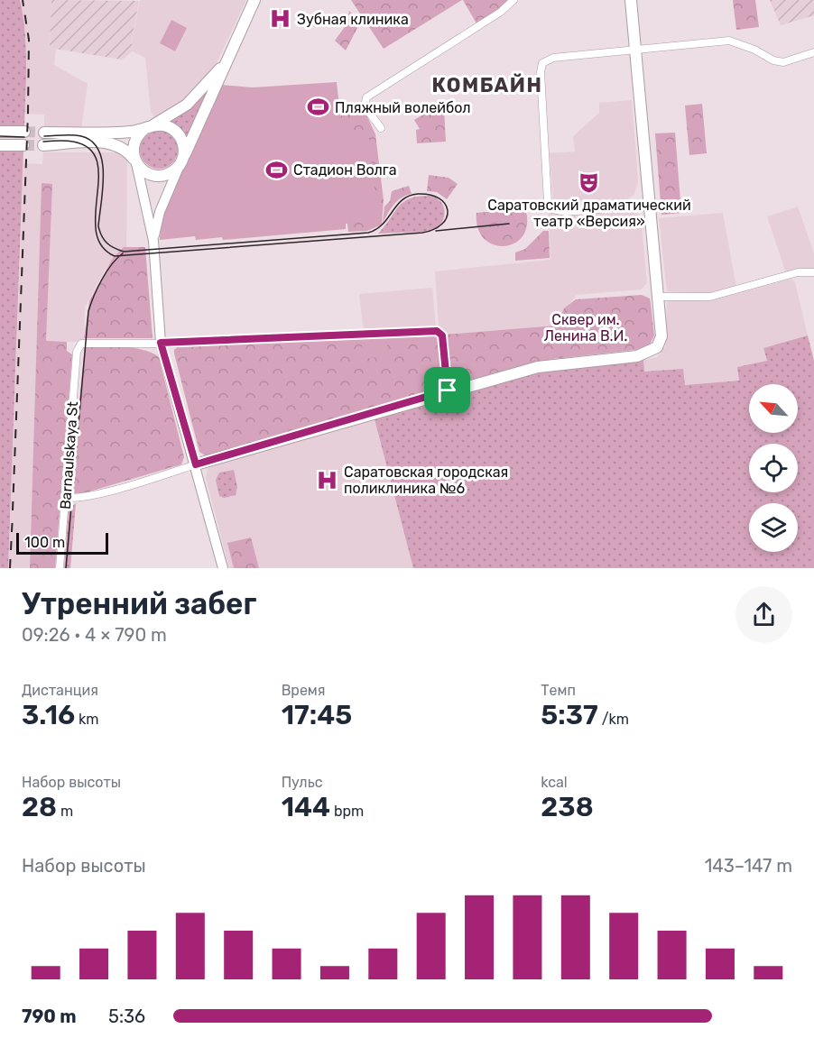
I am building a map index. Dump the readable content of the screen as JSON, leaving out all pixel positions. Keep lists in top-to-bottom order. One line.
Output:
{"streets":{"street":["Barnaulskaya St"]},"districts":["КОМБАЙН"],"parks":["Сквер им. Ленина В.И."],"places":{"hospital":["Зубная клиника","Саратовская городская поликлиника №6"],"sports":["Пляжный волейбол","Стадион Волга"],"theatre":["Саратовский драматический театр «Версия»"]},"scale_bar":"100 m","north":"top left","page":{"scale":"100 m","heading":["Утренний забег","09:26 · 4 × 790 m"],"stats":[["Дистанция","3.16 km"],["Время","17:45"],["Темп","5:37 /km"],["Набор высоты","28 m"],["Пульс","144 bpm"],["kcal","238"]],"chart":["Набор высоты","143–147 m"],"list":[{"name":"790 m","note":"5:36"}]}}
